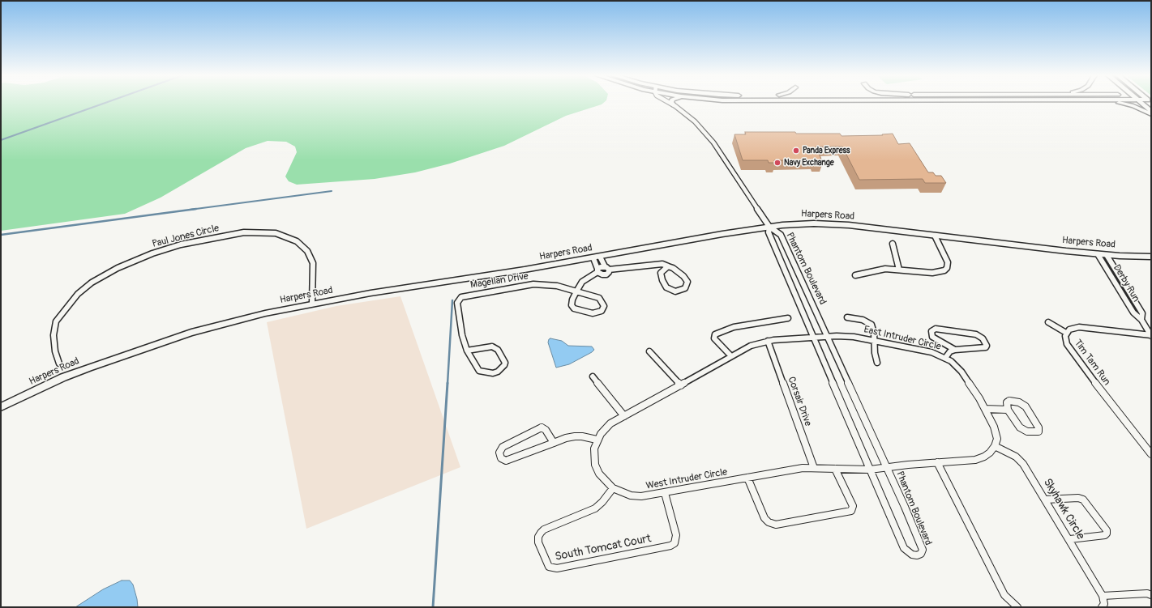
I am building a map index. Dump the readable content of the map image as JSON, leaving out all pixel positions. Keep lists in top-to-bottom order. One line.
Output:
{"streets":{"main road":["Harpers Road"],"street":["Paul Jones Circle","Phantom Boulevard","Magellan Drive","Derby Run","East Intruder Circle","Tim Tam Run","Corsair Drive","West Intruder Circle","Skyhawk Circle","South Tomcat Court"]},"crossings":[["Harpers Road","Paul Jones Circle"],["Harpers Road","Phantom Boulevard"],["Harpers Road","Derby Run"],["Phantom Boulevard","East Intruder Circle"],["Phantom Boulevard","West Intruder Circle"],["Derby Run","Tim Tam Run"],["East Intruder Circle","Skyhawk Circle"],["Corsair Drive","West Intruder Circle"],["West Intruder Circle","South Tomcat Court"]],"places":["Panda Express","Navy Exchange"]}
